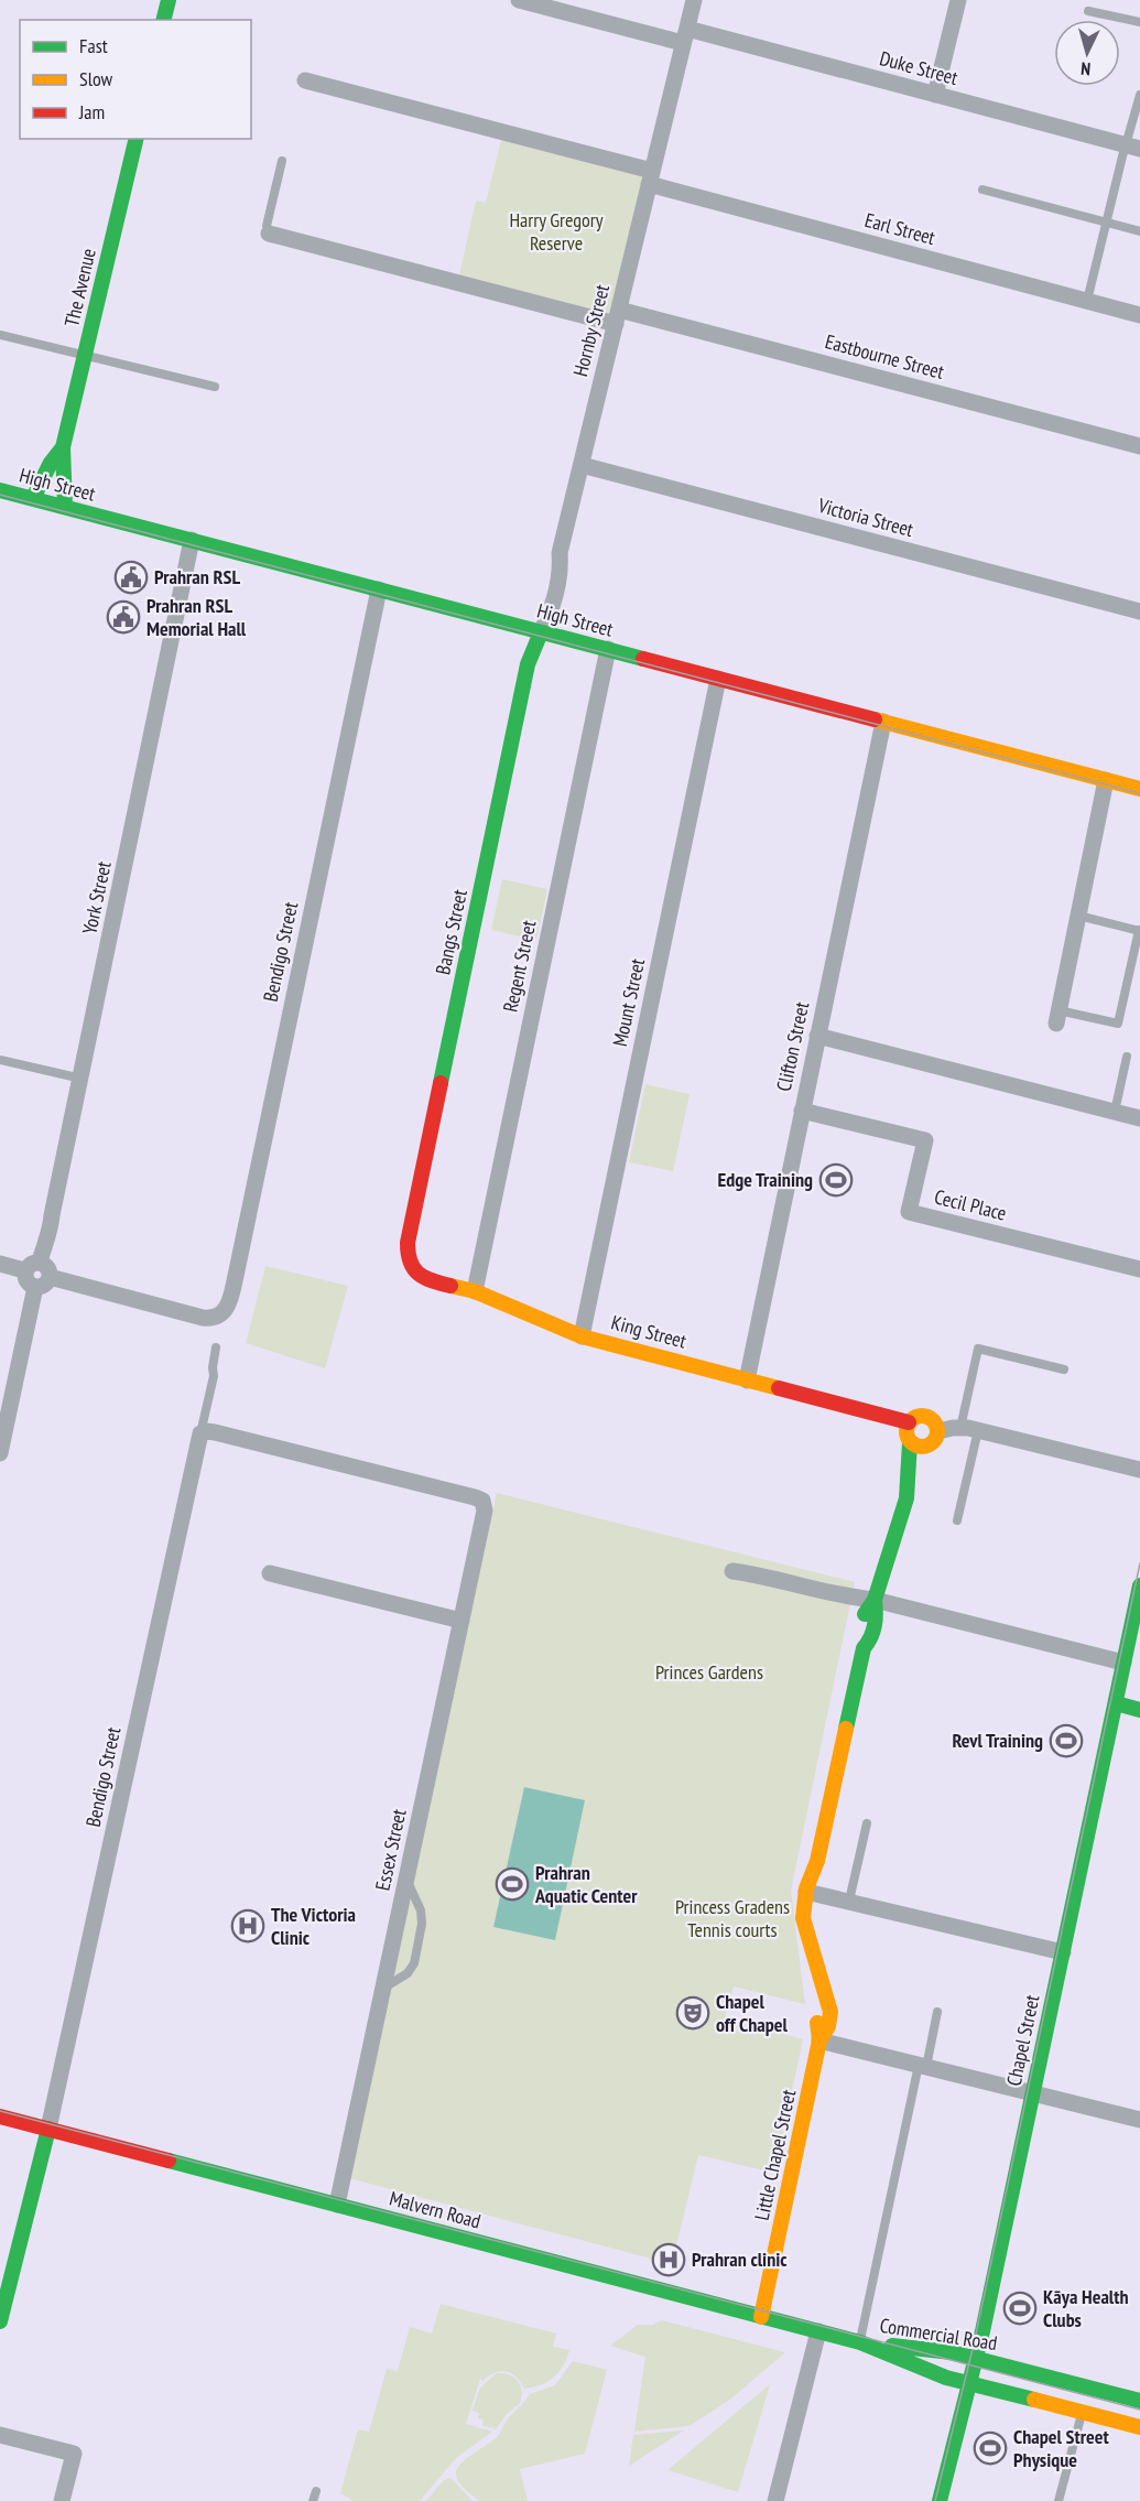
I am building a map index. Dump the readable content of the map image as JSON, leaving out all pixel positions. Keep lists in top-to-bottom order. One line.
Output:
{"streets":{"street":["Duke Street","Earl Street","The Avenue","Hornby Street","Eastbourne Street","High Street","Victoria Street","York Street","Bangs Street","Bendigo Street","Regent Street","Mount Street","Clifton Street","Cecil Place","King Street","Essex Street","Chapel Street","Little Chapel Street","Malvern Road","Commercial Road"]},"crossings":[["Duke Street","Hornby Street"],["Earl Street","Hornby Street"],["The Avenue","High Street"],["Hornby Street","Eastbourne Street"],["Hornby Street","High Street"],["Hornby Street","Victoria Street"],["Hornby Street","Bangs Street"],["High Street","York Street"],["High Street","Bangs Street"],["High Street","Bendigo Street"],["High Street","Regent Street"],["High Street","Mount Street"],["High Street","Clifton Street"],["York Street","Bendigo Street"],["Bangs Street","King Street"],["Bendigo Street","Essex Street"],["Bendigo Street","Malvern Road"],["Regent Street","King Street"],["Mount Street","King Street"],["Clifton Street","Cecil Place"],["Clifton Street","King Street"],["King Street","Little Chapel Street"],["Essex Street","Malvern Road"],["Chapel Street","Commercial Road"],["Little Chapel Street","Malvern Road"],["Malvern Road","Commercial Road"]],"parks":["Harry Gregory Reserve","Princes Gardens","Princess Gradens Tennis courts"],"places":{"public building":["Prahran RSL","Prahran RSL Memorial Hall"],"sports":["Edge Training","Revl Training","Prahran Aquatic Center","Kāya Health Clubs","Chapel Street Physique"],"hospital":["The Victoria Clinic","Prahran clinic"],"theatre":["Chapel off Chapel"]},"legend":["Fast","Slow","Jam"],"north":"bottom"}
